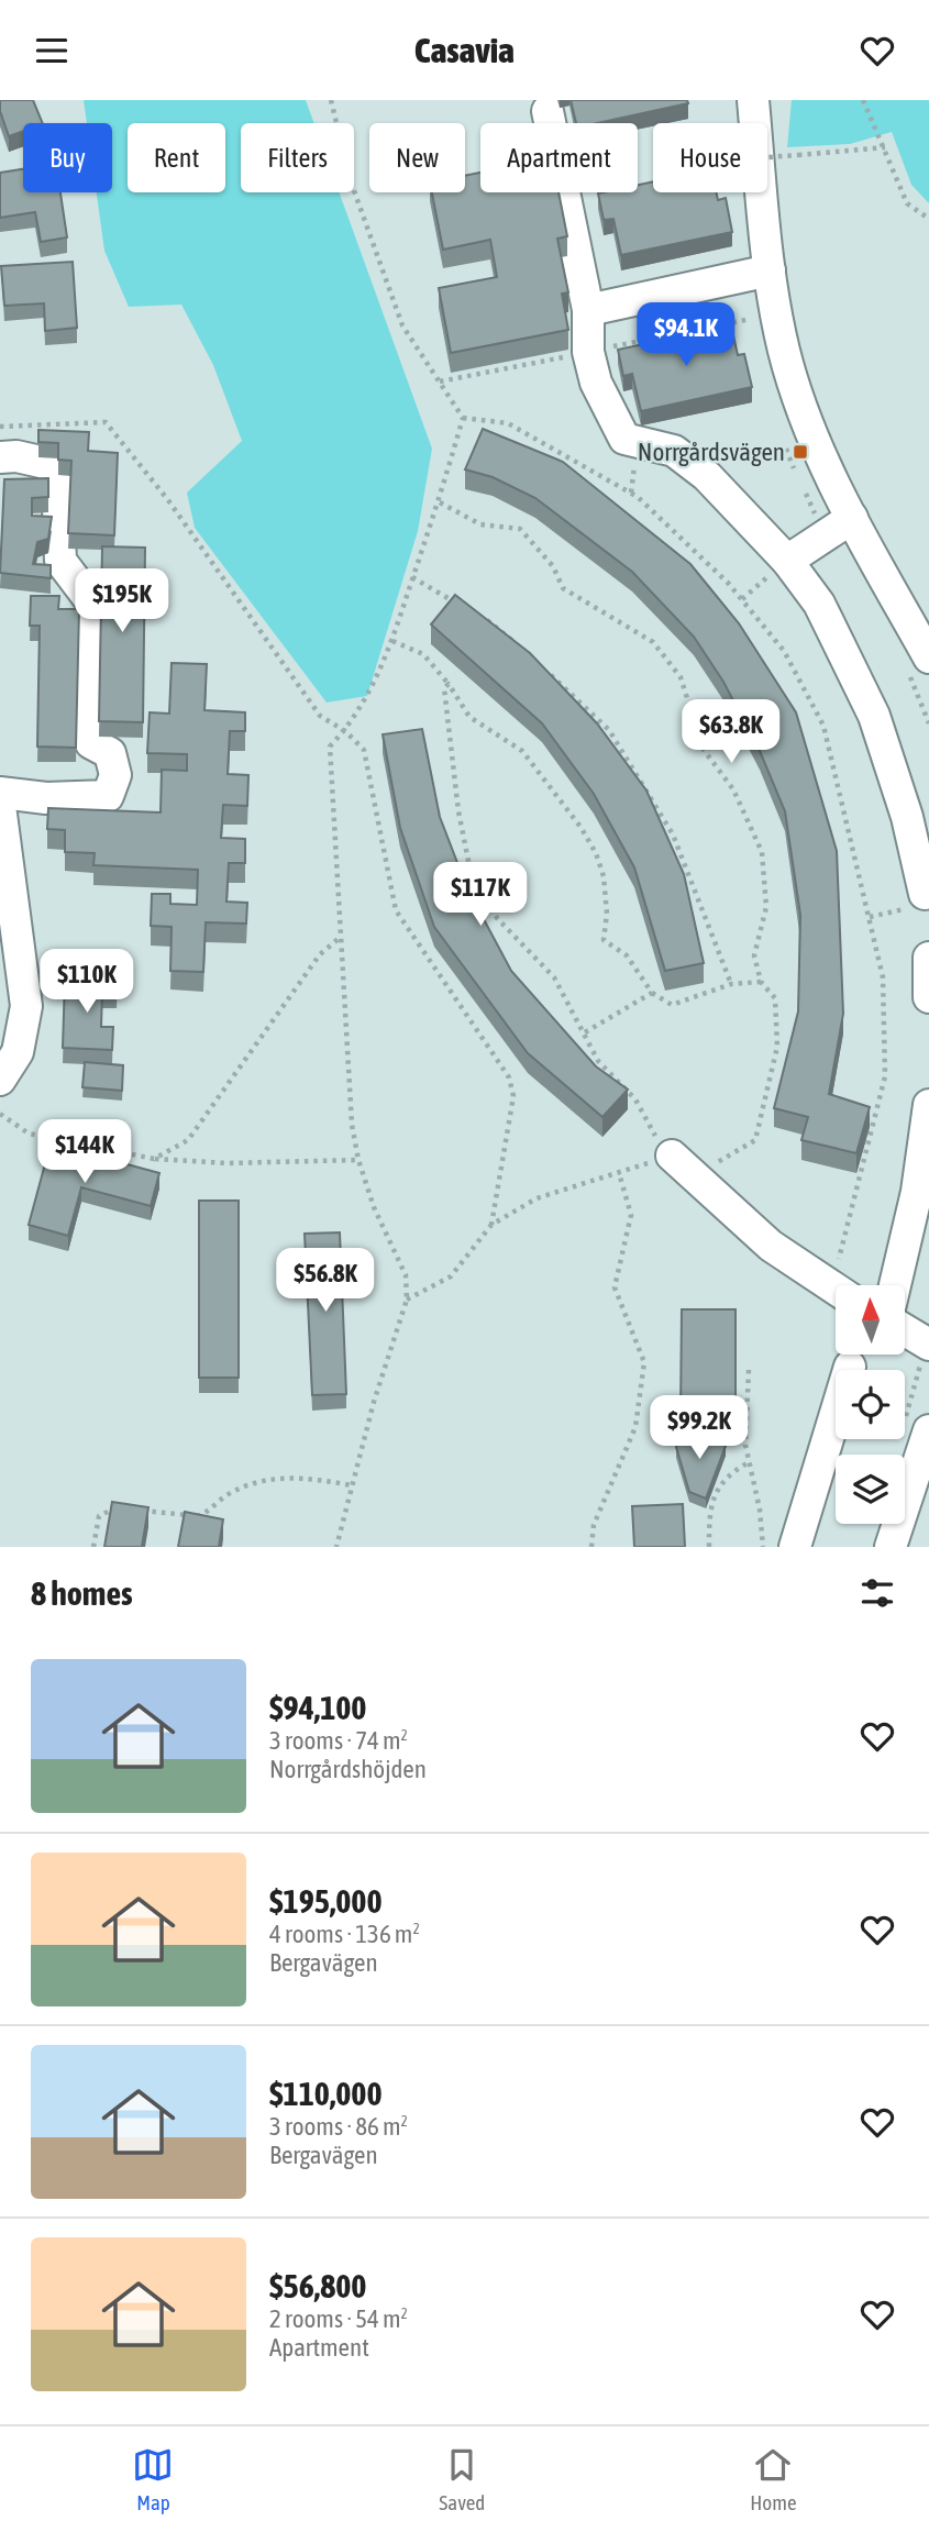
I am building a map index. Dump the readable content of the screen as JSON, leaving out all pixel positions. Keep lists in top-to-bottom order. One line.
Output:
{"places":{"transit":["Norrgårdsvägen"]},"north":"top","page":{"header":"Casavia","chip":["Buy","Rent","Filters","New","Apartment","House"],"price":["$94.1K","$195K","$63.8K","$117K","$110K","$144K","$56.8K","$99.2K"],"heading":"8 homes","list":[{"name":"$94,100","note":"3 rooms · 74 m² · Norrgårdshöjden"},{"name":"$195,000","note":"4 rooms · 136 m² · Bergavägen"},{"name":"$110,000","note":"3 rooms · 86 m² · Bergavägen"},{"name":"$56,800","note":"2 rooms · 54 m² · Apartment"}],"tabs":["Map","Saved","Home"]}}
